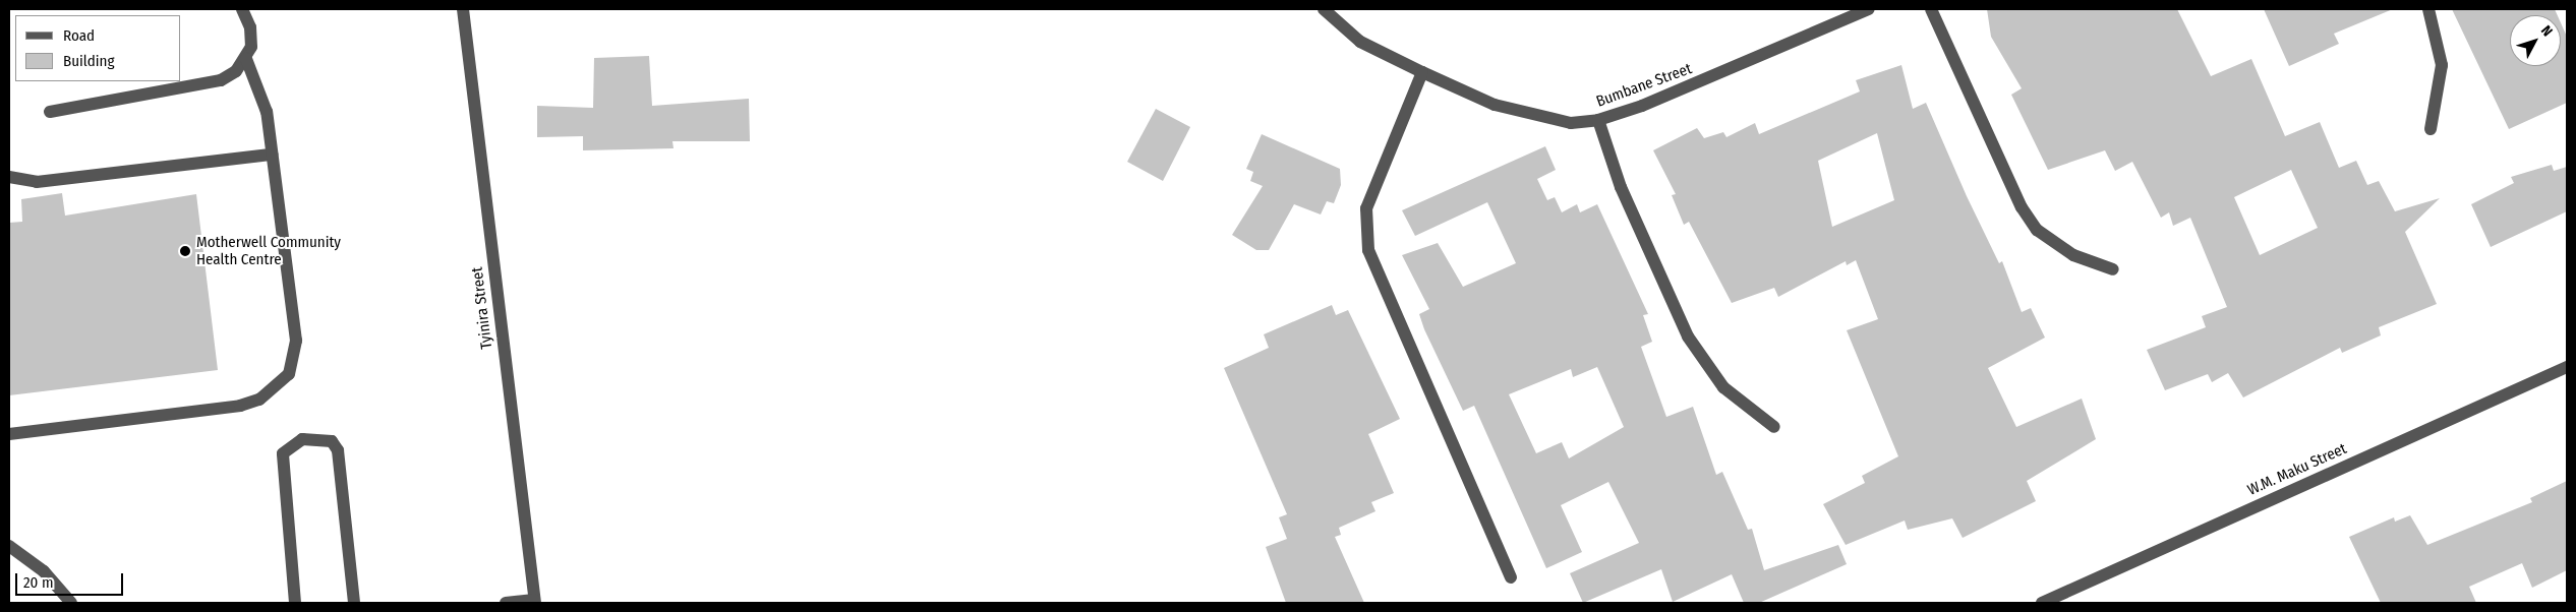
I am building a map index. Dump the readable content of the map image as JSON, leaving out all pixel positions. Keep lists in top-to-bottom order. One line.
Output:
{"streets":{"street":["Bumbane Street","Tyinira Street","W.M. Maku Street"]},"places":["Motherwell Community Health Centre"],"legend":["Road","Building"],"scale_bar":"20 m","north":"top right"}
